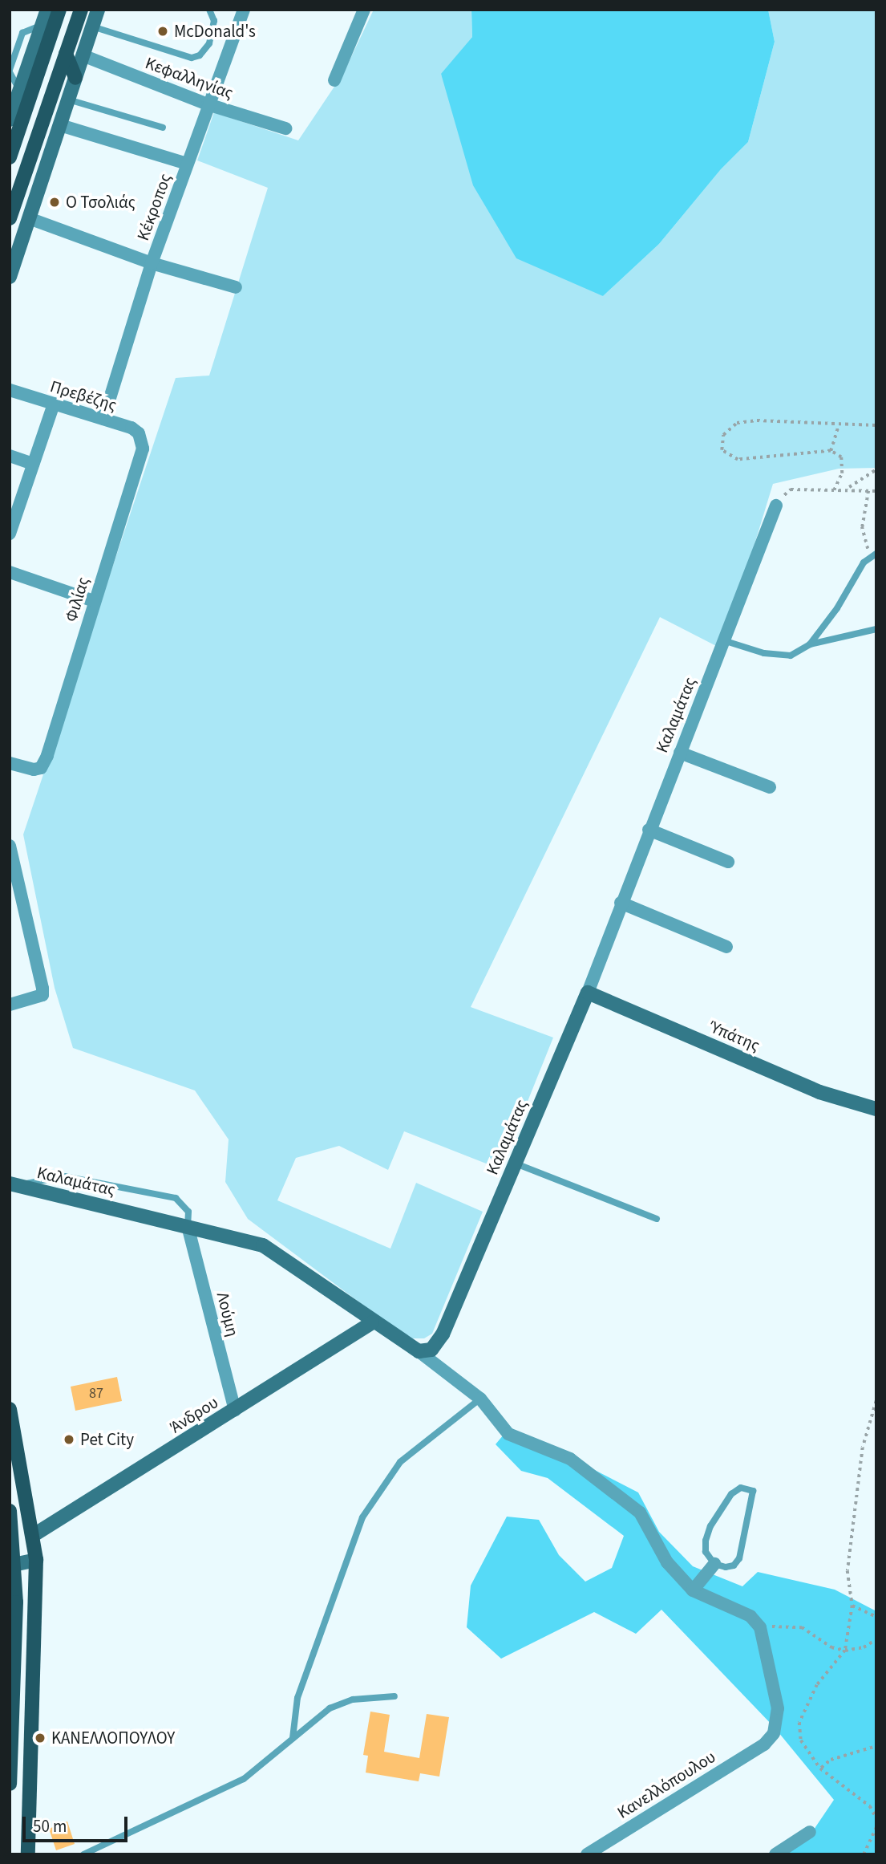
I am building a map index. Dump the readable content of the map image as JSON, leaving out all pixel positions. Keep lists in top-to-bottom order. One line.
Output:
{"streets":{"street":["Κεφαλληνίας","Κέκροπος","Πρεβέζης","Φιλίας","Καλαμάτας","Ύπάτης","Λούμη","Άνδρου","Κανελλόπουλου"]},"crossings":[["Κεφαλληνίας","Κέκροπος"],["Κέκροπος","Πρεβέζης"],["Πρεβέζης","Φιλίας"],["Καλαμάτας","Ύπάτης"],["Καλαμάτας","Λούμη"],["Καλαμάτας","Άνδρου"],["Λούμη","Άνδρου"]],"places":["McDonald's","Ο Τσολιάς","Pet City","ΚΑΝΕΛΛΟΠΟΥΛΟΥ"],"house_numbers":["87"],"scale_bar":"50 m"}
